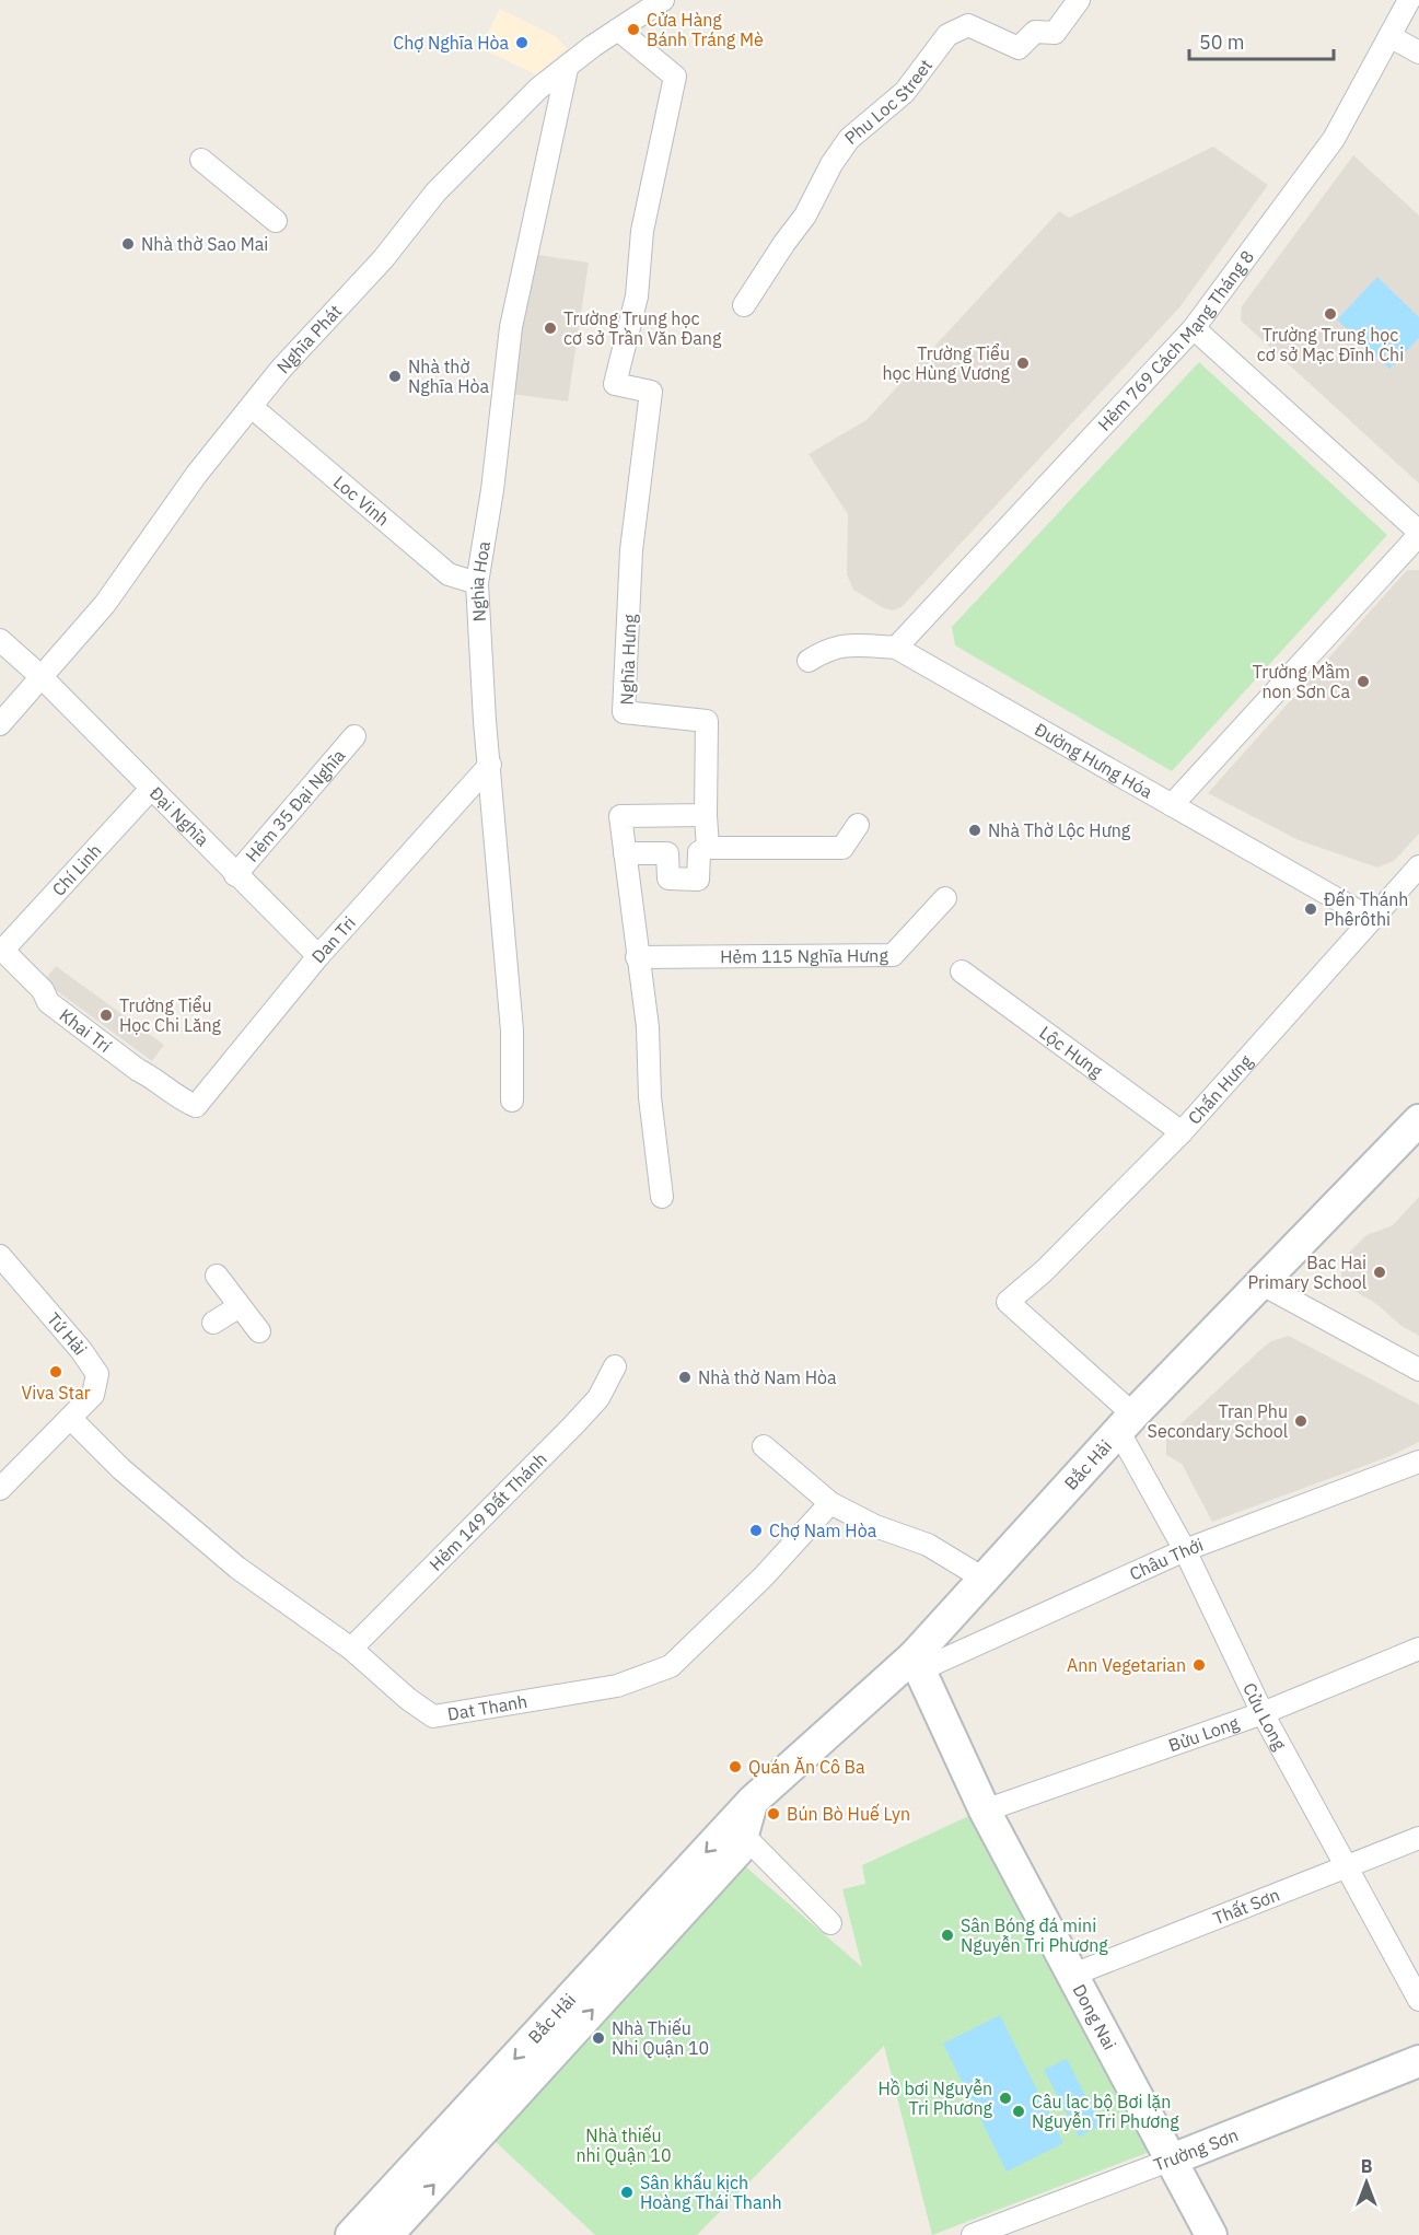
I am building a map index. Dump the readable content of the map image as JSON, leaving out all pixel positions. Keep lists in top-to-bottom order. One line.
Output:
{"streets":{"street":["Phu Loc Street","Nghĩa Phát","Hẻm 769 Cách Mạng Tháng 8","Loc Vinh","Nghia Hoa","Nghĩa Hưng","Đường Hưng Hóa","Hẻm 35 Đại Nghĩa","Đại Nghĩa","Chí Linh","Dan Tri","Hẻm 115 Nghĩa Hưng","Khai Trí","Lộc Hưng","Chấn Hưng","Tứ Hải","Bắc Hải","Hẻm 149 Đất Thánh","Châu Thới","Dat Thanh","Cửu Long","Bửu Long","Thất Sơn","Dong Nai","Trường Sơn"]},"crossings":[["Nghĩa Phát","Loc Vinh"],["Nghĩa Phát","Nghia Hoa"],["Nghĩa Phát","Nghĩa Hưng"],["Nghĩa Phát","Đại Nghĩa"],["Hẻm 769 Cách Mạng Tháng 8","Đường Hưng Hóa"],["Loc Vinh","Nghia Hoa"],["Nghia Hoa","Dan Tri"],["Đường Hưng Hóa","Chấn Hưng"],["Hẻm 35 Đại Nghĩa","Đại Nghĩa"],["Đại Nghĩa","Chí Linh"],["Đại Nghĩa","Dan Tri"],["Chí Linh","Khai Trí"],["Dan Tri","Khai Trí"],["Lộc Hưng","Chấn Hưng"],["Chấn Hưng","Cửu Long"],["Tứ Hải","Dat Thanh"],["Bắc Hải","Châu Thới"],["Bắc Hải","Cửu Long"],["Bắc Hải","Dong Nai"],["Hẻm 149 Đất Thánh","Dat Thanh"],["Châu Thới","Cửu Long"],["Châu Thới","Dong Nai"],["Cửu Long","Bửu Long"],["Cửu Long","Thất Sơn"],["Bửu Long","Dong Nai"],["Thất Sơn","Dong Nai"],["Dong Nai","Trường Sơn"]],"parks":["Nhà thiếu nhi Quận 10"],"places":["Cửa Hàng Bánh Tráng Mè","Chợ Nghĩa Hòa","Nhà thờ Sao Mai","Trường Trung học cơ sở Mạc Đĩnh Chi","Trường Trung học cơ sở Trần Văn Đang","Trường Tiểu học Hùng Vương","Nhà thờ Nghĩa Hòa","Trường Mầm non Sơn Ca","Nhà Thờ Lộc Hưng","Đến Thánh Phêrôthi","Trường Tiểu Học Chi Lăng","Bac Hai Primary School","Viva Star","Nhà thờ Nam Hòa","Tran Phu Secondary School","Chợ Nam Hòa","Ann Vegetarian","Quán Ăn Cô Ba","Bún Bò Huế Lyn","Sân Bóng đá mini Nguyễn Tri Phương","Nhà Thiếu Nhi Quận 10","Hồ bơi Nguyễn Tri Phương","Câu lạc bộ Bơi lặn Nguyễn Tri Phương","Sân khấu kịch Hoàng Thái Thanh"],"scale_bar":"50 m","north":"top"}
